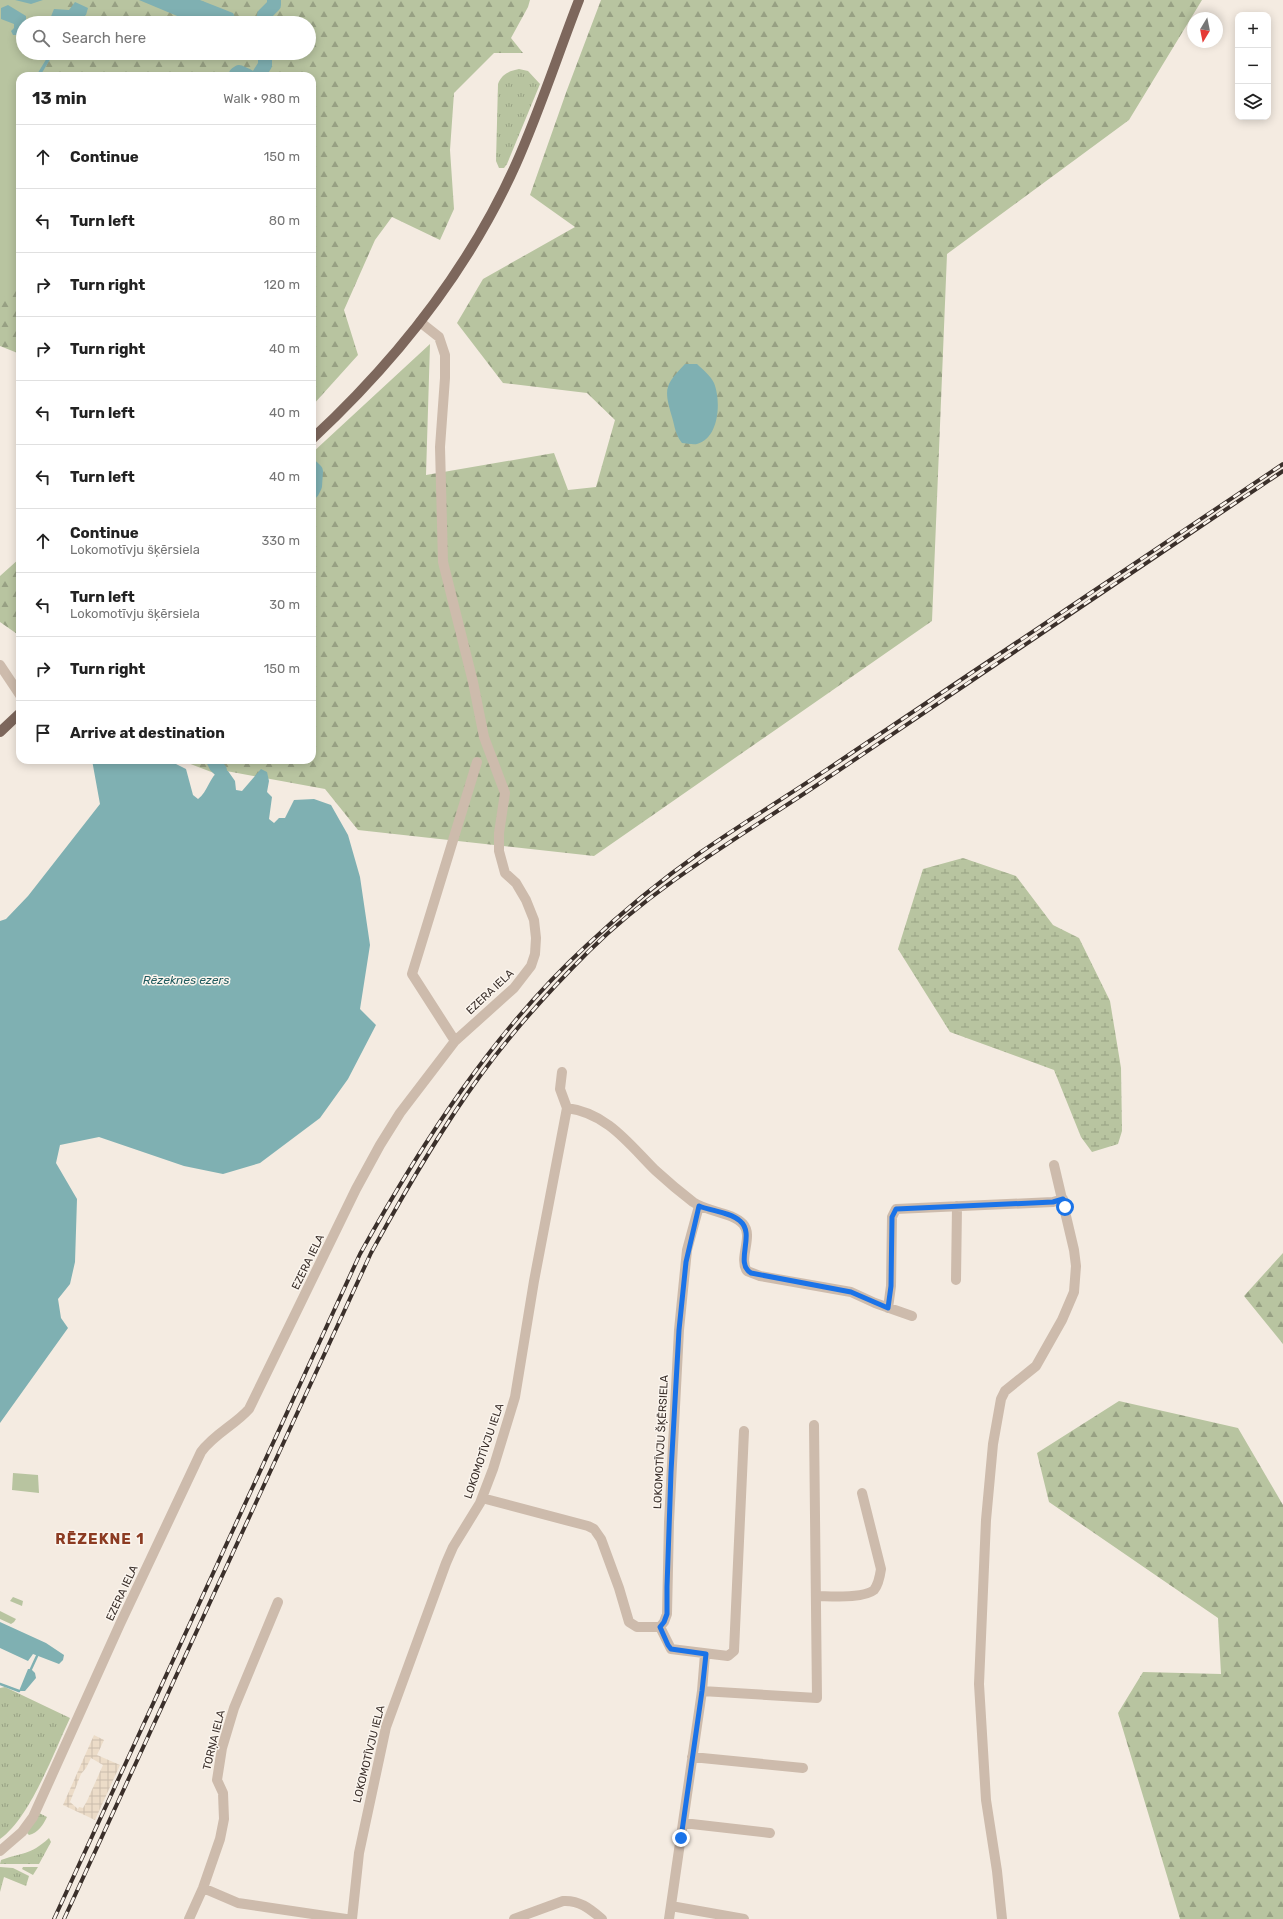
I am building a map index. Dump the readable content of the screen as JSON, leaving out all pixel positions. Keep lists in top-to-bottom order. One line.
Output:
{"streets":{"street":["EZERA IELA","LOKOMOTĪVJU ŠĶĒRSIELA","LOKOMOTĪVJU IELA","TORŅA IELA"]},"districts":["RĒZEKNE 1"],"water":["Rēzeknes ezers"],"north":"bottom","page":{"map_buttons":["+","−"],"search":"Search here","heading":["13 min","Walk · 980 m"],"list":[["Continue","150 m"],["Turn left","80 m"],["Turn right","120 m"],["Turn right","40 m"],["Turn left","40 m"],["Turn left","40 m"],["Continue","Lokomotīvju šķērsiela","330 m"],["Turn left","Lokomotīvju šķērsiela","30 m"],["Turn right","150 m"],"Arrive at destination"]}}
